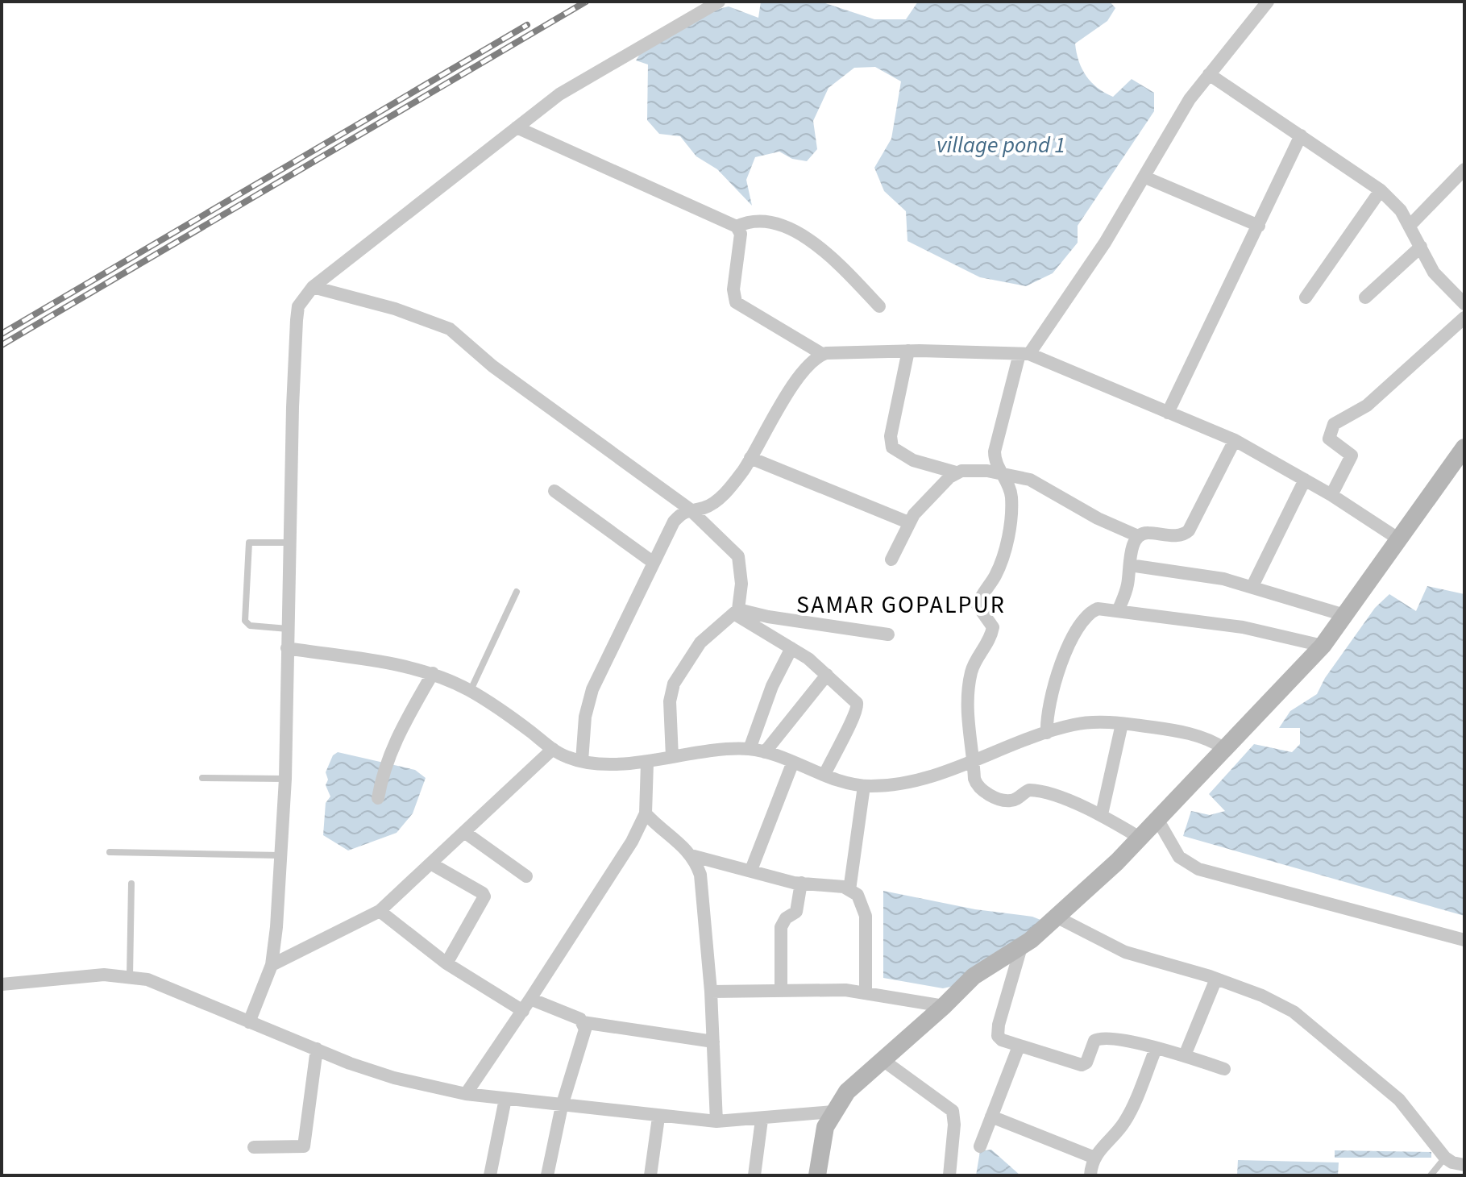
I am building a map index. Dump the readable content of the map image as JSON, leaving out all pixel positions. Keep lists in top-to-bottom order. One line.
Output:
{"districts":["SAMAR GOPALPUR"],"water":["village pond 1"]}
